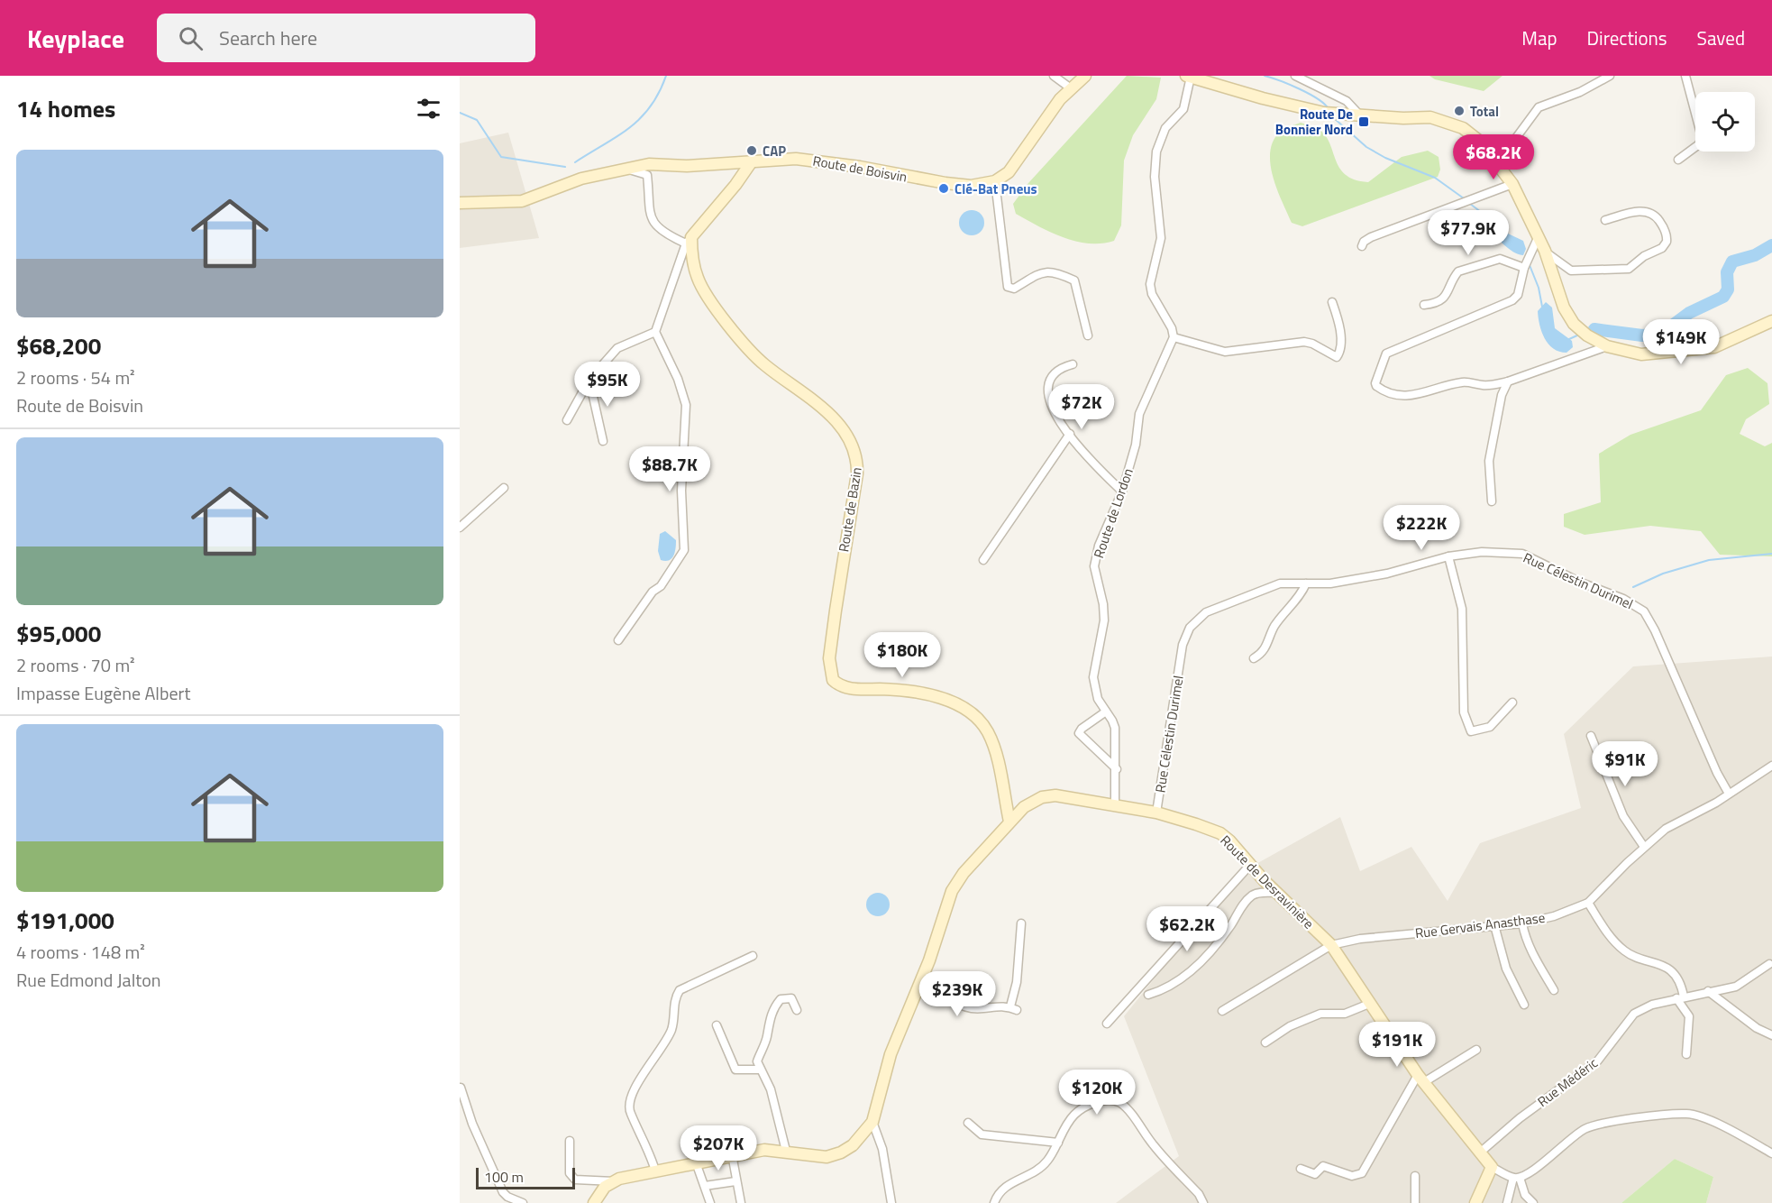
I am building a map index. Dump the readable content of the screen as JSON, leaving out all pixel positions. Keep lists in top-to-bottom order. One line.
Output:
{"streets":{"street":["Route de Boisvin","Route de Bazin","Route de Lordon","Rue Célestin Durimel","Route de Desravinière","Rue Gervais Anasthase","Rue Médéric"]},"crossings":[["Route de Bazin","Route de Desravinière"],["Route de Lordon","Route de Desravinière"],["Rue Célestin Durimel","Route de Desravinière"],["Rue Célestin Durimel","Rue Gervais Anasthase"],["Route de Desravinière","Rue Gervais Anasthase"],["Route de Desravinière","Rue Médéric"]],"places":{"other":["Total","CAP","Clé-Bat Pneus"],"transit":["Route De Bonnier Nord"]},"scale_bar":"100 m","page":{"header":"Keyplace","search":"Search here","nav":["Map","Directions","Saved"],"heading":"14 homes","price":["$68.2K","$77.9K","$149K","$95K","$72K","$88.7K","$222K","$180K","$91K","$62.2K","$239K","$191K","$120K","$207K"],"list":[{"name":"$68,200","note":"2 rooms · 54 m² · Route de Boisvin"},{"name":"$95,000","note":"2 rooms · 70 m² · Impasse Eugène Albert"},{"name":"$191,000","note":"4 rooms · 148 m² · Rue Edmond Jalton"}],"scale":"100 m"}}
